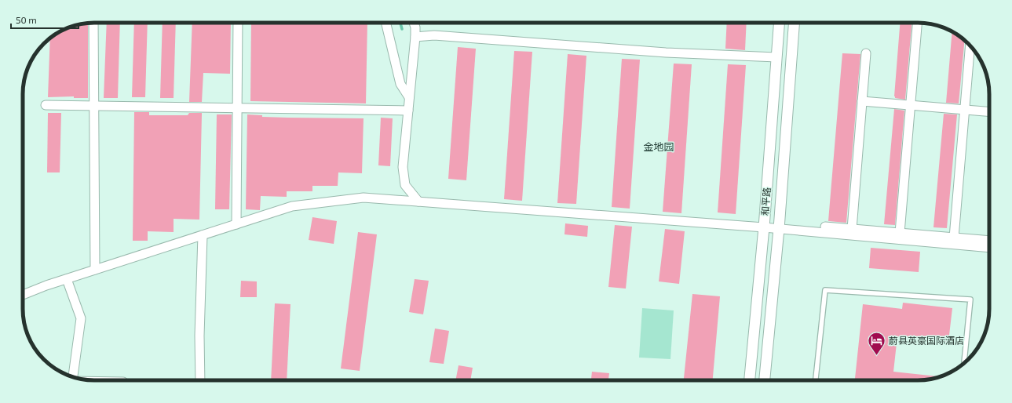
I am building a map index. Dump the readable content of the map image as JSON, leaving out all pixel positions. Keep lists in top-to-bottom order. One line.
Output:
{"streets":{"street":["和平路"]},"districts":["金地园"],"places":{"hotel":["蔚县英豪国际酒店"]},"scale_bar":"50 m"}
